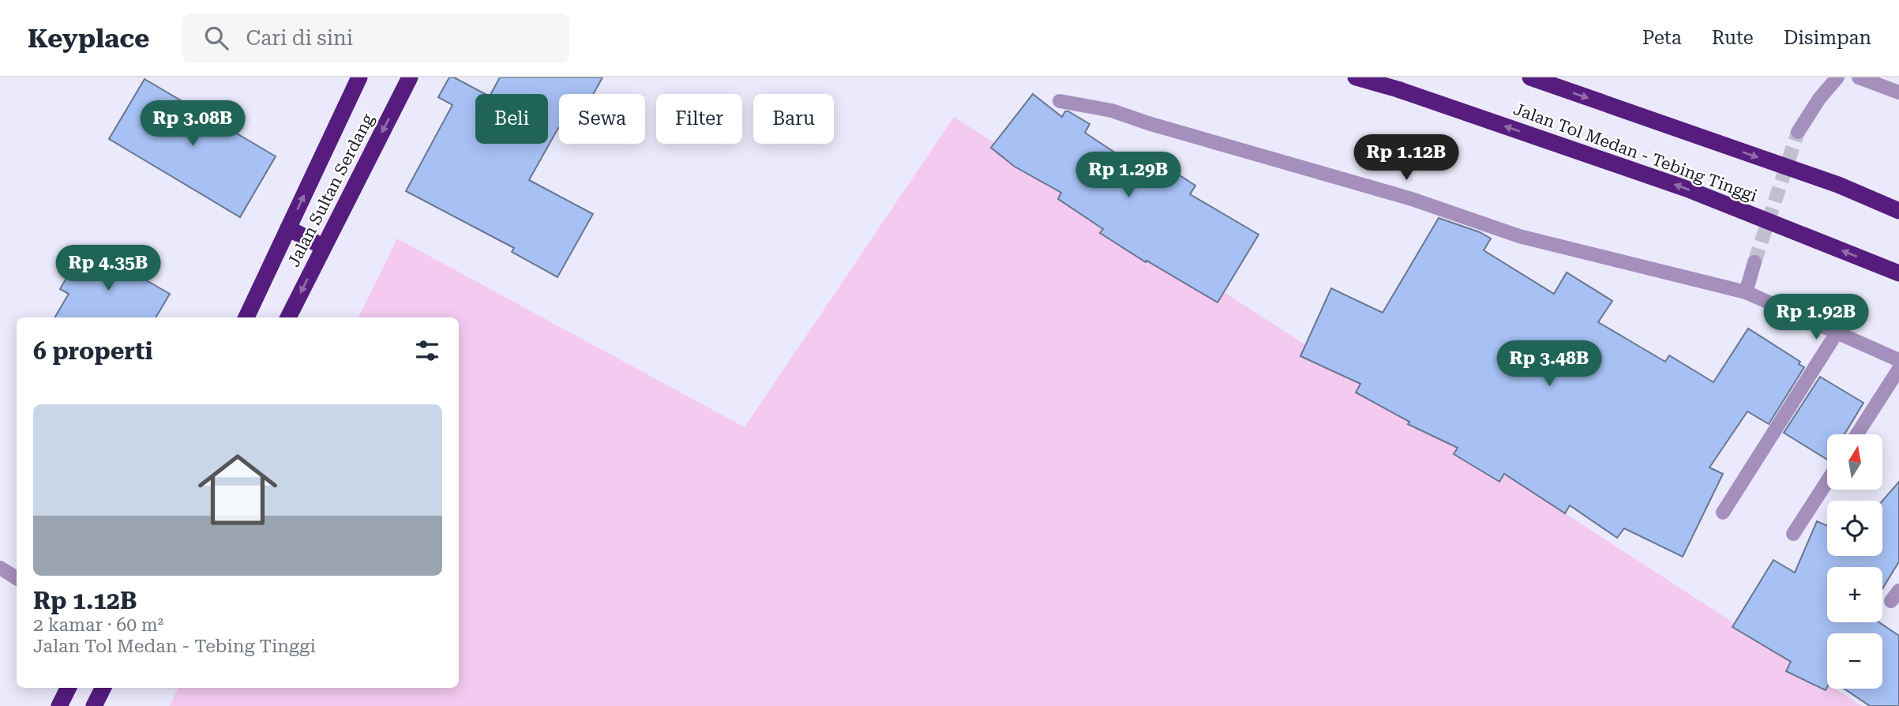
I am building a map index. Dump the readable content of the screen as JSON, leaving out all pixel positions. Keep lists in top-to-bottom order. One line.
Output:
{"streets":{"highway":["Jalan Tol Medan - Tebing Tinggi","Jalan Sultan Serdang"]},"north":"top","page":{"header":"Keyplace","search":"Cari di sini","nav":["Peta","Rute","Disimpan"],"chip":["Beli","Sewa","Filter","Baru"],"price":["Rp 3.08B","Rp 1.12B","Rp 1.29B","Rp 4.35B","Rp 1.92B","Rp 3.48B"],"heading":"6 properti","list":[{"name":"Rp 1.12B","note":"2 kamar · 60 m² · Jalan Tol Medan - Tebing Tinggi"}],"map_buttons":["+","−"]}}
